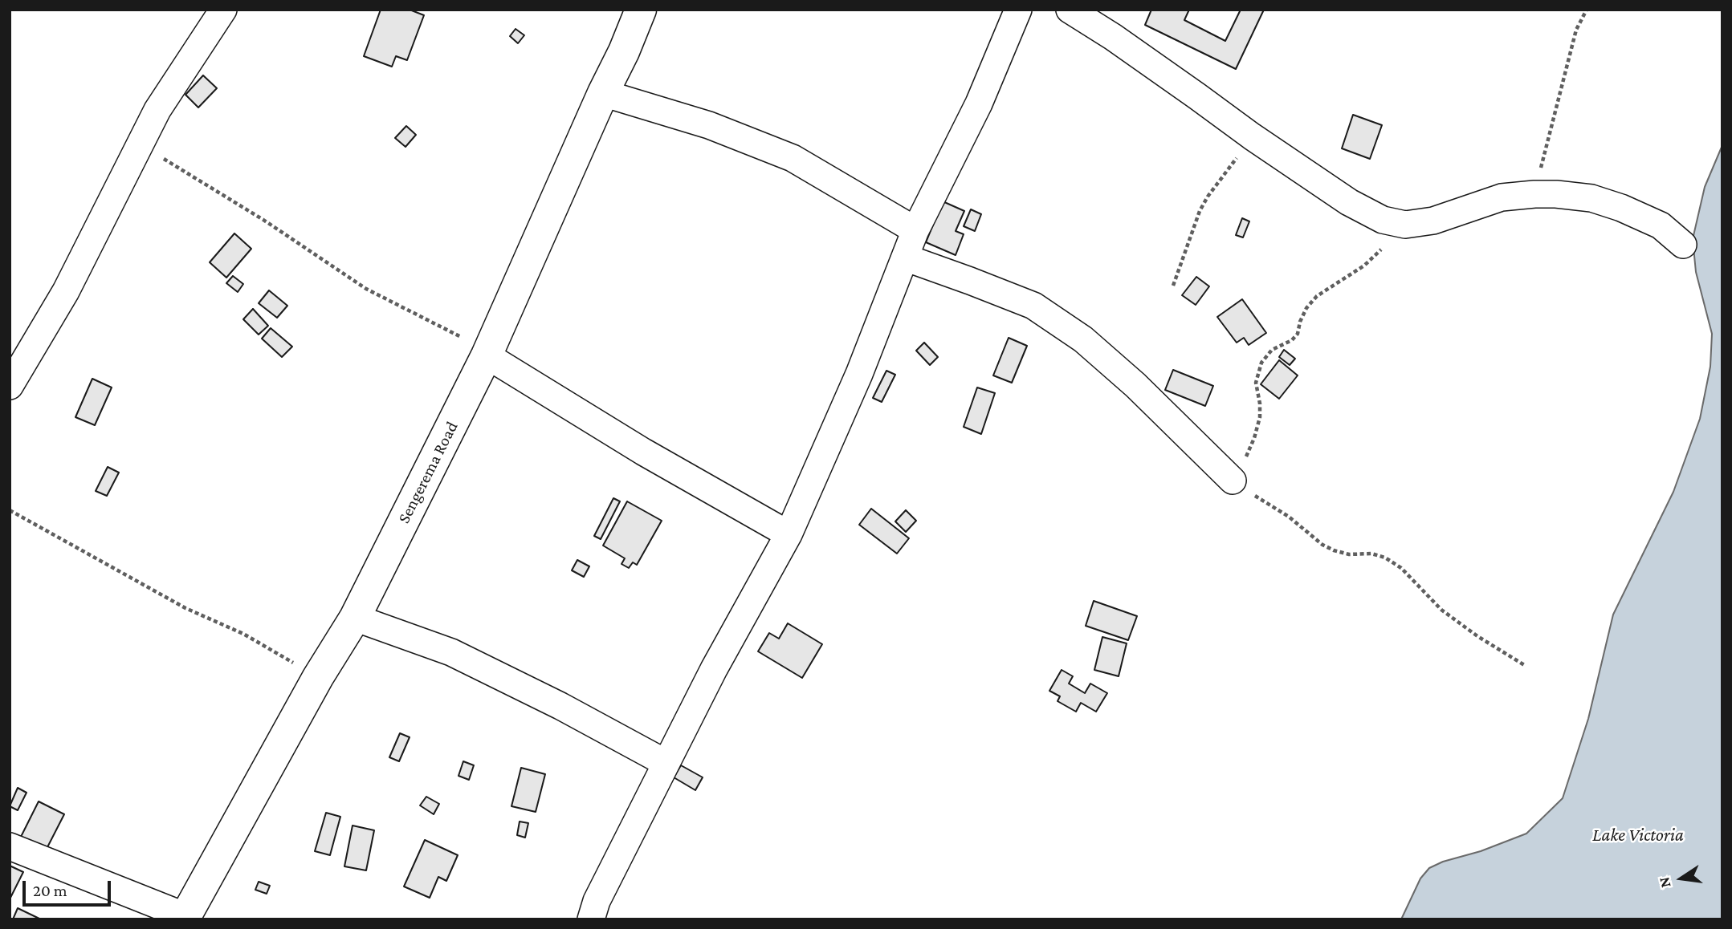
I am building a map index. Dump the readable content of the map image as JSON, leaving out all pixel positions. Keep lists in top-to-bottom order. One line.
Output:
{"streets":{"main road":["Sengerema Road"]},"water":["Lake Victoria"],"scale_bar":"20 m","north":"left"}
